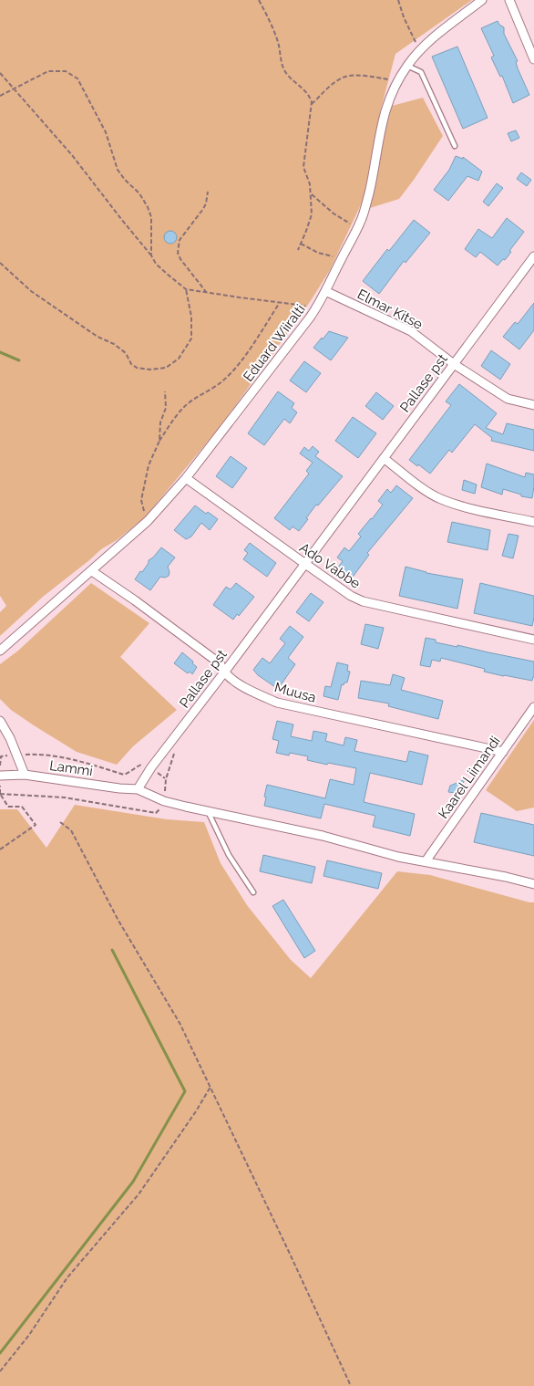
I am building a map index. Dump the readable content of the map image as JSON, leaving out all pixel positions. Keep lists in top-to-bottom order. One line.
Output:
{"streets":{"street":["Elmar Kitse","Eduard Wiiralti","Pallase pst","Ado Vabbe","Muusa","Lammi","Kaarel Liimandi"]},"crossings":[["Elmar Kitse","Eduard Wiiralti"],["Elmar Kitse","Pallase pst"],["Eduard Wiiralti","Ado Vabbe"],["Eduard Wiiralti","Muusa"],["Pallase pst","Ado Vabbe"],["Pallase pst","Muusa"],["Pallase pst","Lammi"],["Muusa","Kaarel Liimandi"]]}
